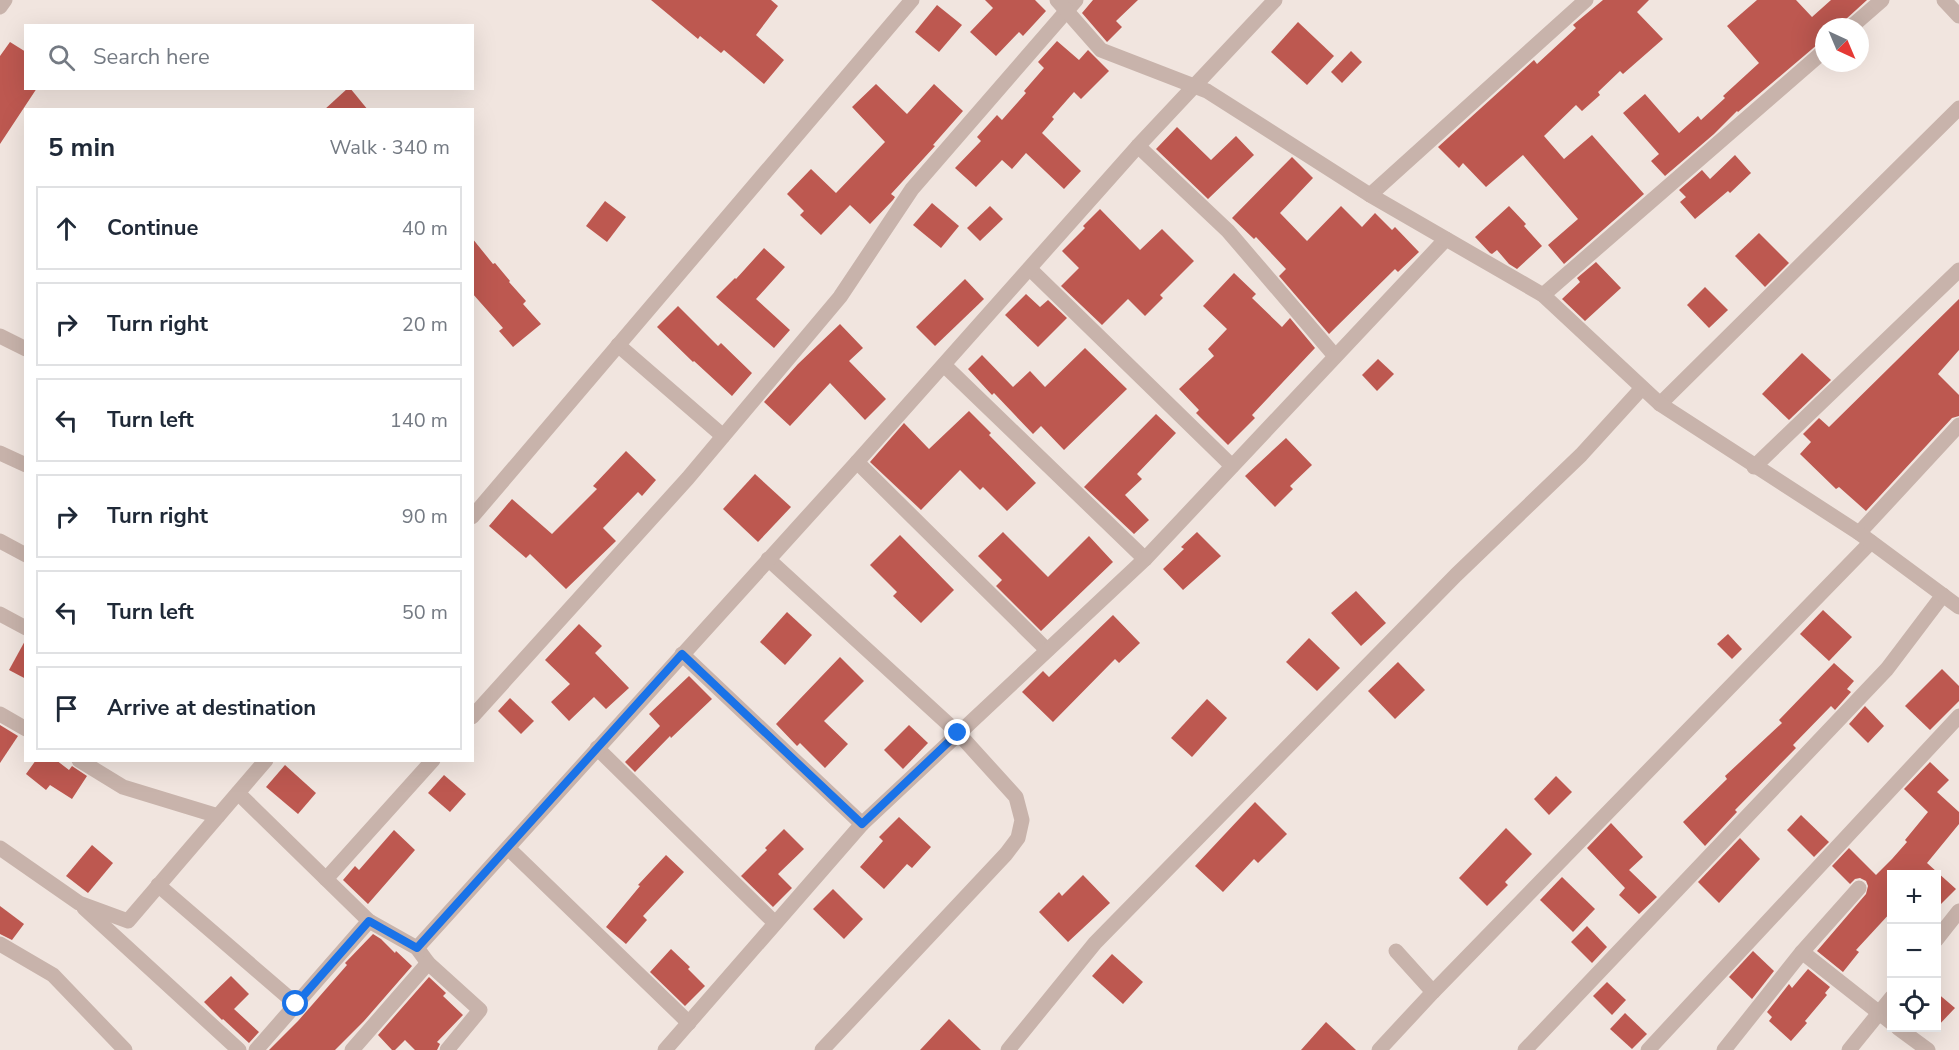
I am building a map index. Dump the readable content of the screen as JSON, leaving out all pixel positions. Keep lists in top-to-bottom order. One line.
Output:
{"north":"bottom right","page":{"search":"Search here","heading":["5 min","Walk · 340 m"],"list":[["Continue","40 m"],["Turn right","20 m"],["Turn left","140 m"],["Turn right","90 m"],["Turn left","50 m"],"Arrive at destination"],"map_buttons":["+","−"]}}
